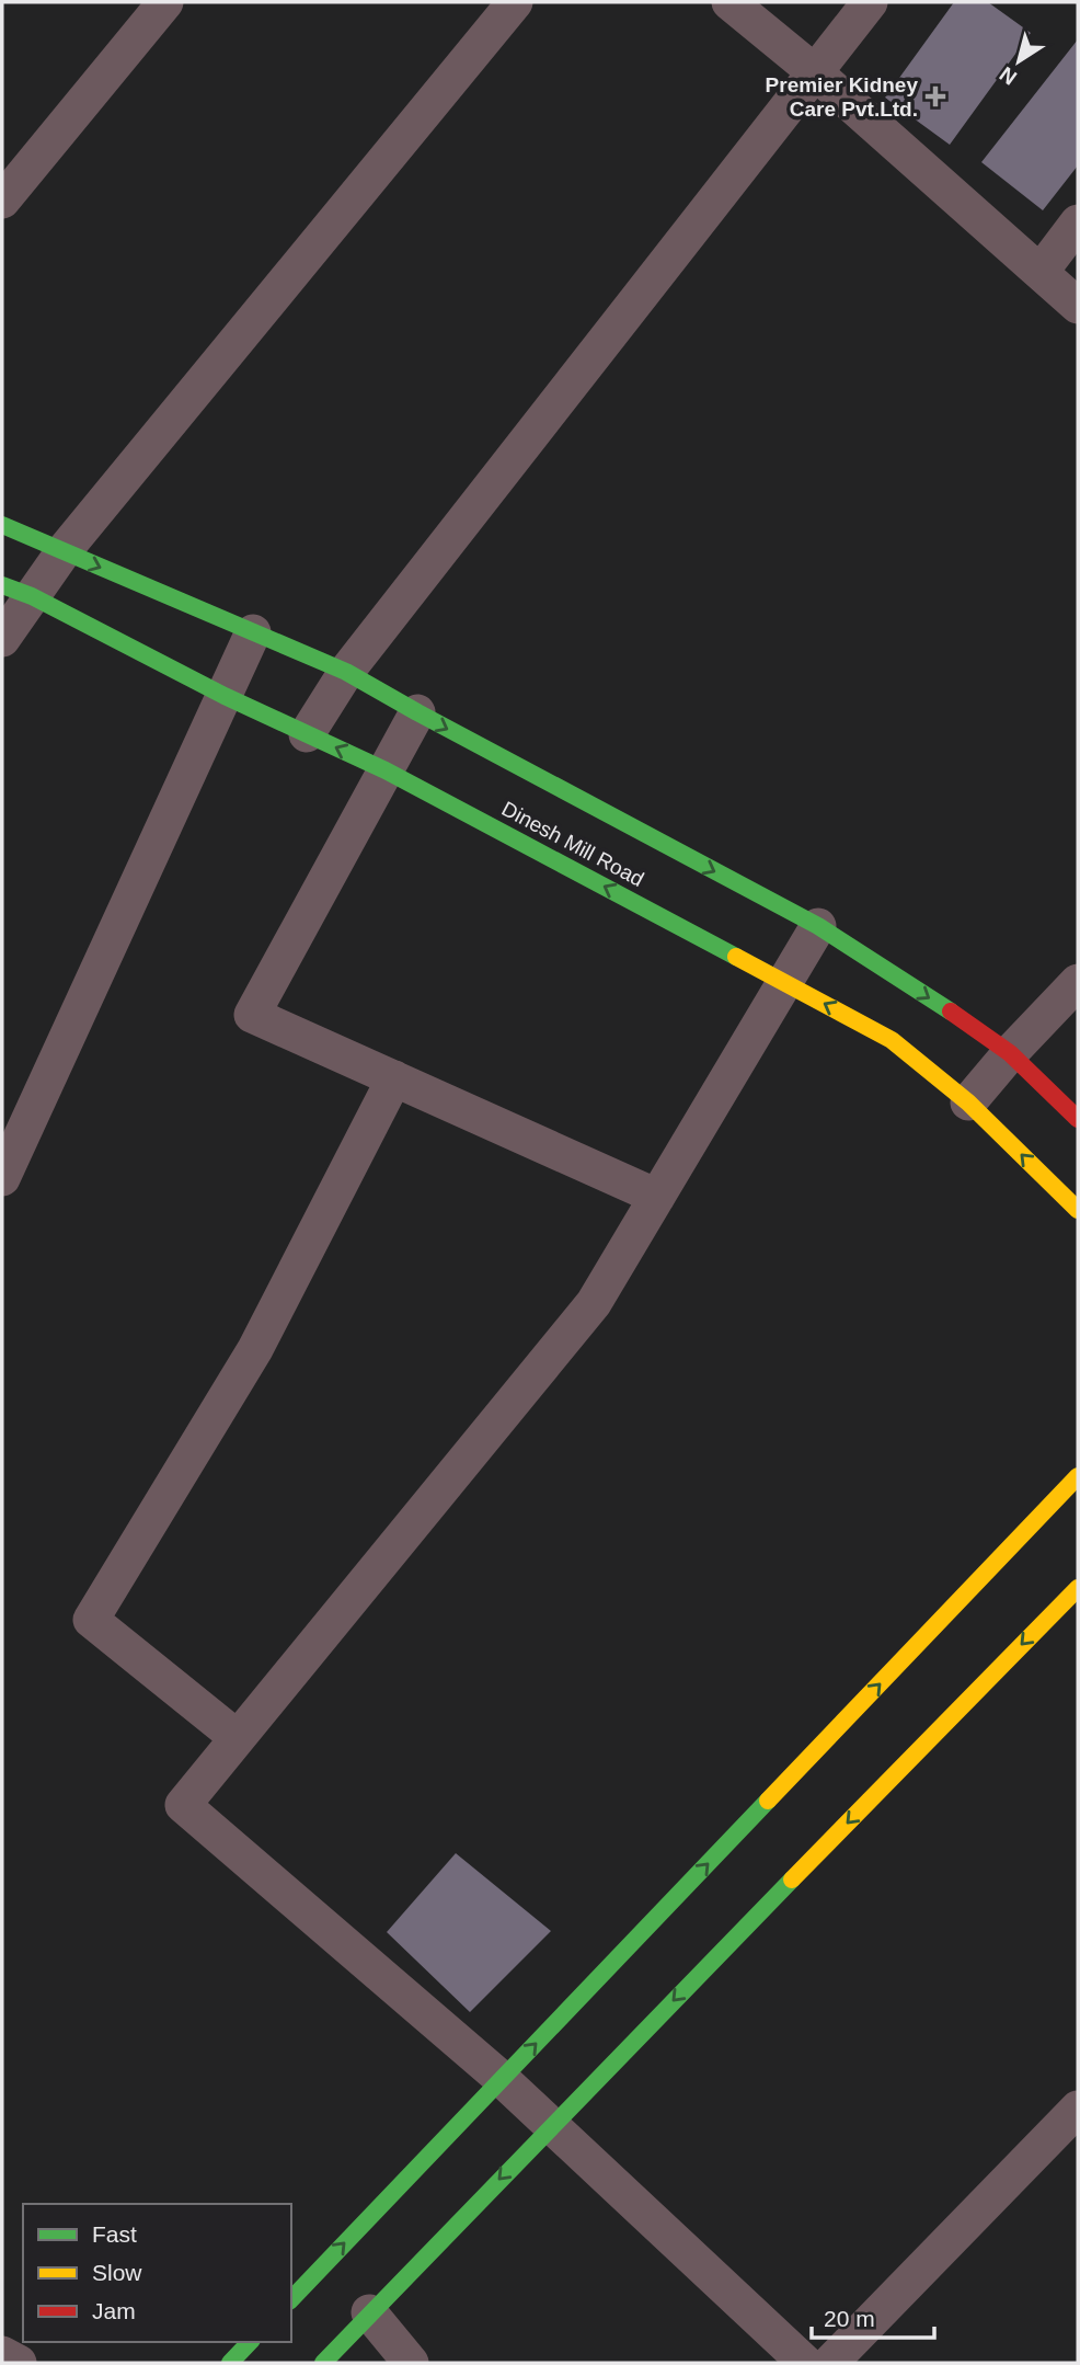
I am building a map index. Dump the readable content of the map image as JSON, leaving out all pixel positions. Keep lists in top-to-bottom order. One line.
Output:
{"streets":{"street":["Dinesh Mill Road"]},"places":{"health":["Premier Kidney Care Pvt.Ltd."]},"legend":["Fast","Slow","Jam"],"scale_bar":"20 m","north":"bottom left"}
